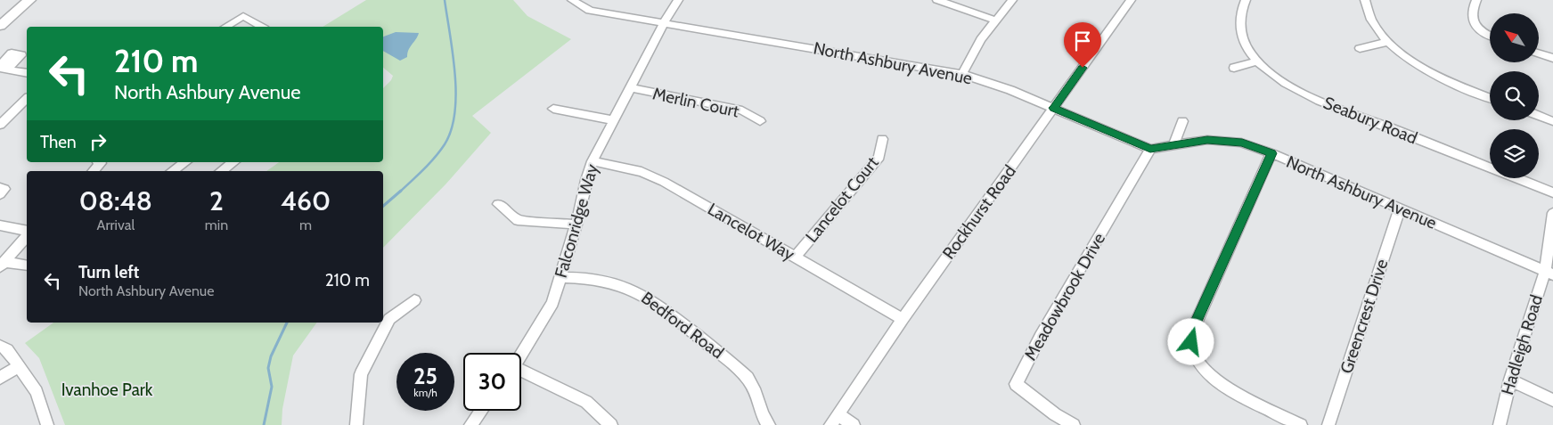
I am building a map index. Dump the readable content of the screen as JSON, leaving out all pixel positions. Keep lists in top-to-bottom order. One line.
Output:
{"streets":{"street":["North Ashbury Avenue","Merlin Court","Seabury Road","Lancelot Court","Rockhurst Road","Falconridge Way","Lancelot Way","Meadowbrook Drive","Greencrest Drive","Bedford Road","Hadleigh Road"]},"crossings":[["North Ashbury Avenue","Rockhurst Road"],["North Ashbury Avenue","Falconridge Way"],["North Ashbury Avenue","Meadowbrook Drive"],["North Ashbury Avenue","Greencrest Drive"],["North Ashbury Avenue","Hadleigh Road"],["Merlin Court","Falconridge Way"],["Lancelot Court","Lancelot Way"],["Rockhurst Road","Lancelot Way"],["Falconridge Way","Lancelot Way"],["Falconridge Way","Bedford Road"]],"parks":["Ivanhoe Park"],"north":"top left","page":{"turn":["210 m","North Ashbury Avenue"],"then":"Then","eta":["08:48","Arrival","2","min","460","m"],"list":[{"name":"Turn left","note":"North Ashbury Avenue","value":"210 m"}],"speed":"25 km/h","limit":"30"}}
